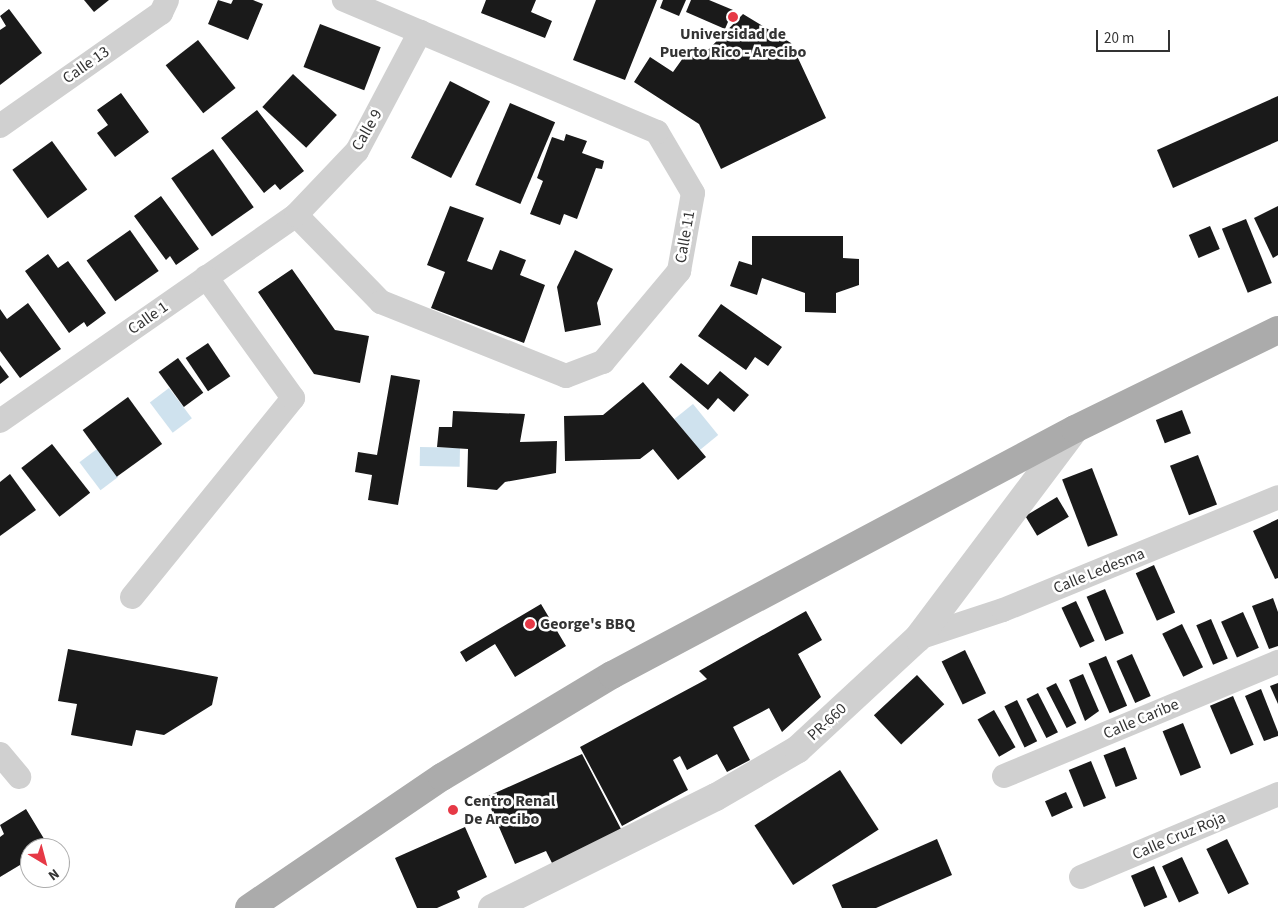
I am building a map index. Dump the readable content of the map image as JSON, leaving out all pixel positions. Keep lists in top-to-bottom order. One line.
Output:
{"streets":{"street":["Calle 13","Calle 9","Calle 11","Calle 1","Calle Ledesma","Calle Caribe","PR-660","Calle Cruz Roja"]},"crossings":[["Calle 9","Calle 11"],["Calle 9","Calle 1"],["Calle 11","Calle 1"],["Calle Ledesma","PR-660"]],"places":["Universidad de Puerto Rico - Arecibo","George's BBQ","Centro Renal De Arecibo"],"scale_bar":"20 m","north":"bottom right"}
